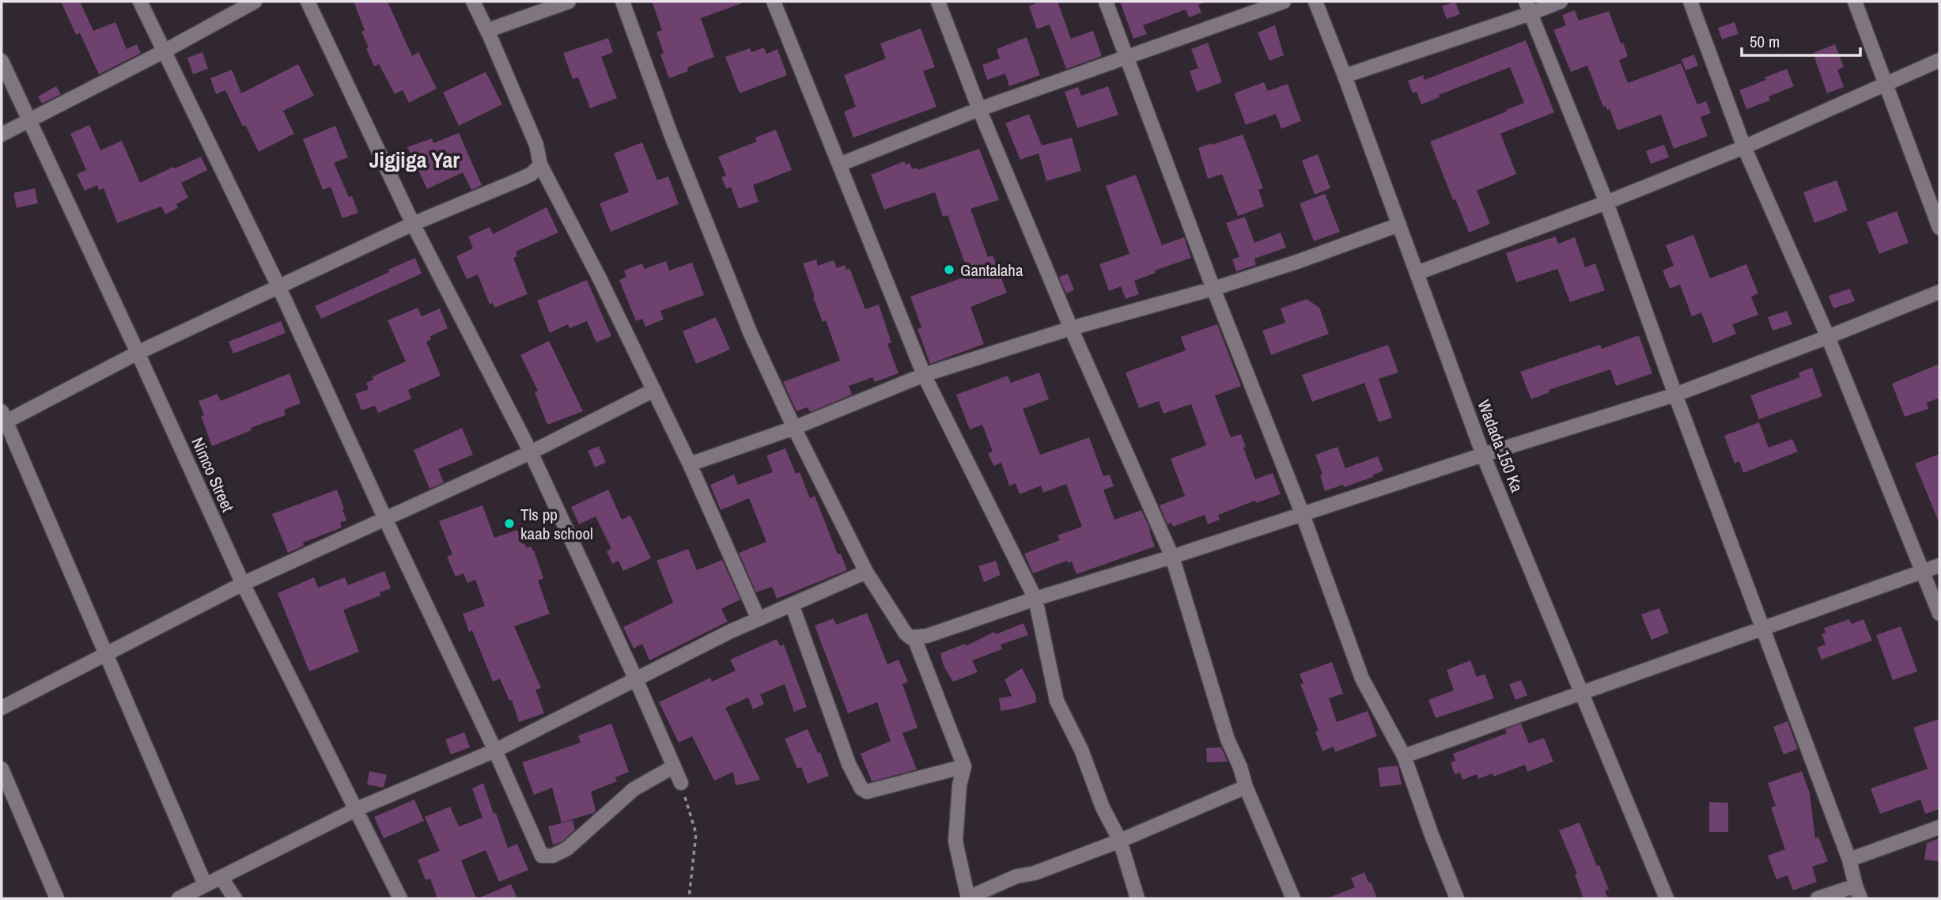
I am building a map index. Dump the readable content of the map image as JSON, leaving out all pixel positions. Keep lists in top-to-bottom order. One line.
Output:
{"streets":{"street":["Wadada 150 Ka","Nimco Street"]},"districts":["Jigjiga Yar"],"places":["Gantalaha","Tls pp kaab school"],"scale_bar":"50 m"}
